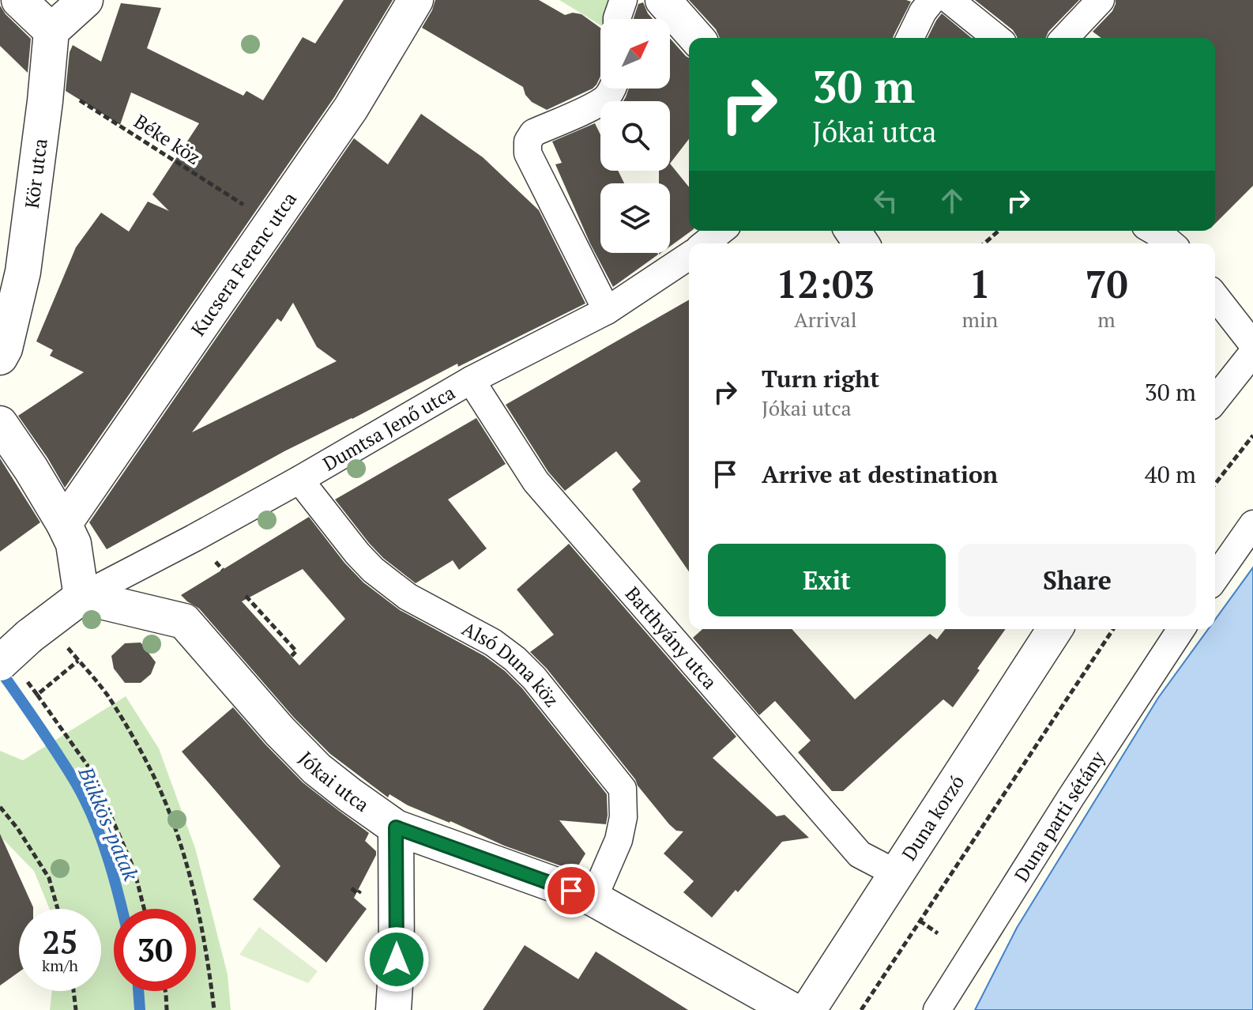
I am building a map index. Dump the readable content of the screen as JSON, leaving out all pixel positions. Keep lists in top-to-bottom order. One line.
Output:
{"streets":{"street":["Kör utca","Kucsera Ferenc utca","Dumtsa Jenő utca","Batthyány utca","Alsó Duna köz","Jókai utca","Duna parti sétány","Duna korzó"],"path":["Béke köz"]},"crossings":[["Béke köz","Kör utca"],["Béke köz","Kucsera Ferenc utca"],["Dumtsa Jenő utca","Batthyány utca"],["Dumtsa Jenő utca","Alsó Duna köz"],["Dumtsa Jenő utca","Jókai utca"],["Batthyány utca","Duna korzó"],["Alsó Duna köz","Jókai utca"]],"water":["Bükkös-patak"],"north":"top right","page":{"turn":["30 m","Jókai utca"],"eta":["12:03","Arrival","1","min","70","m"],"list":[{"name":"Turn right","note":"Jókai utca","value":"30 m"},{"name":"Arrive at destination","value":"40 m"}],"buttons":["Exit","Share"],"speed":"25 km/h","limit":"30"}}
